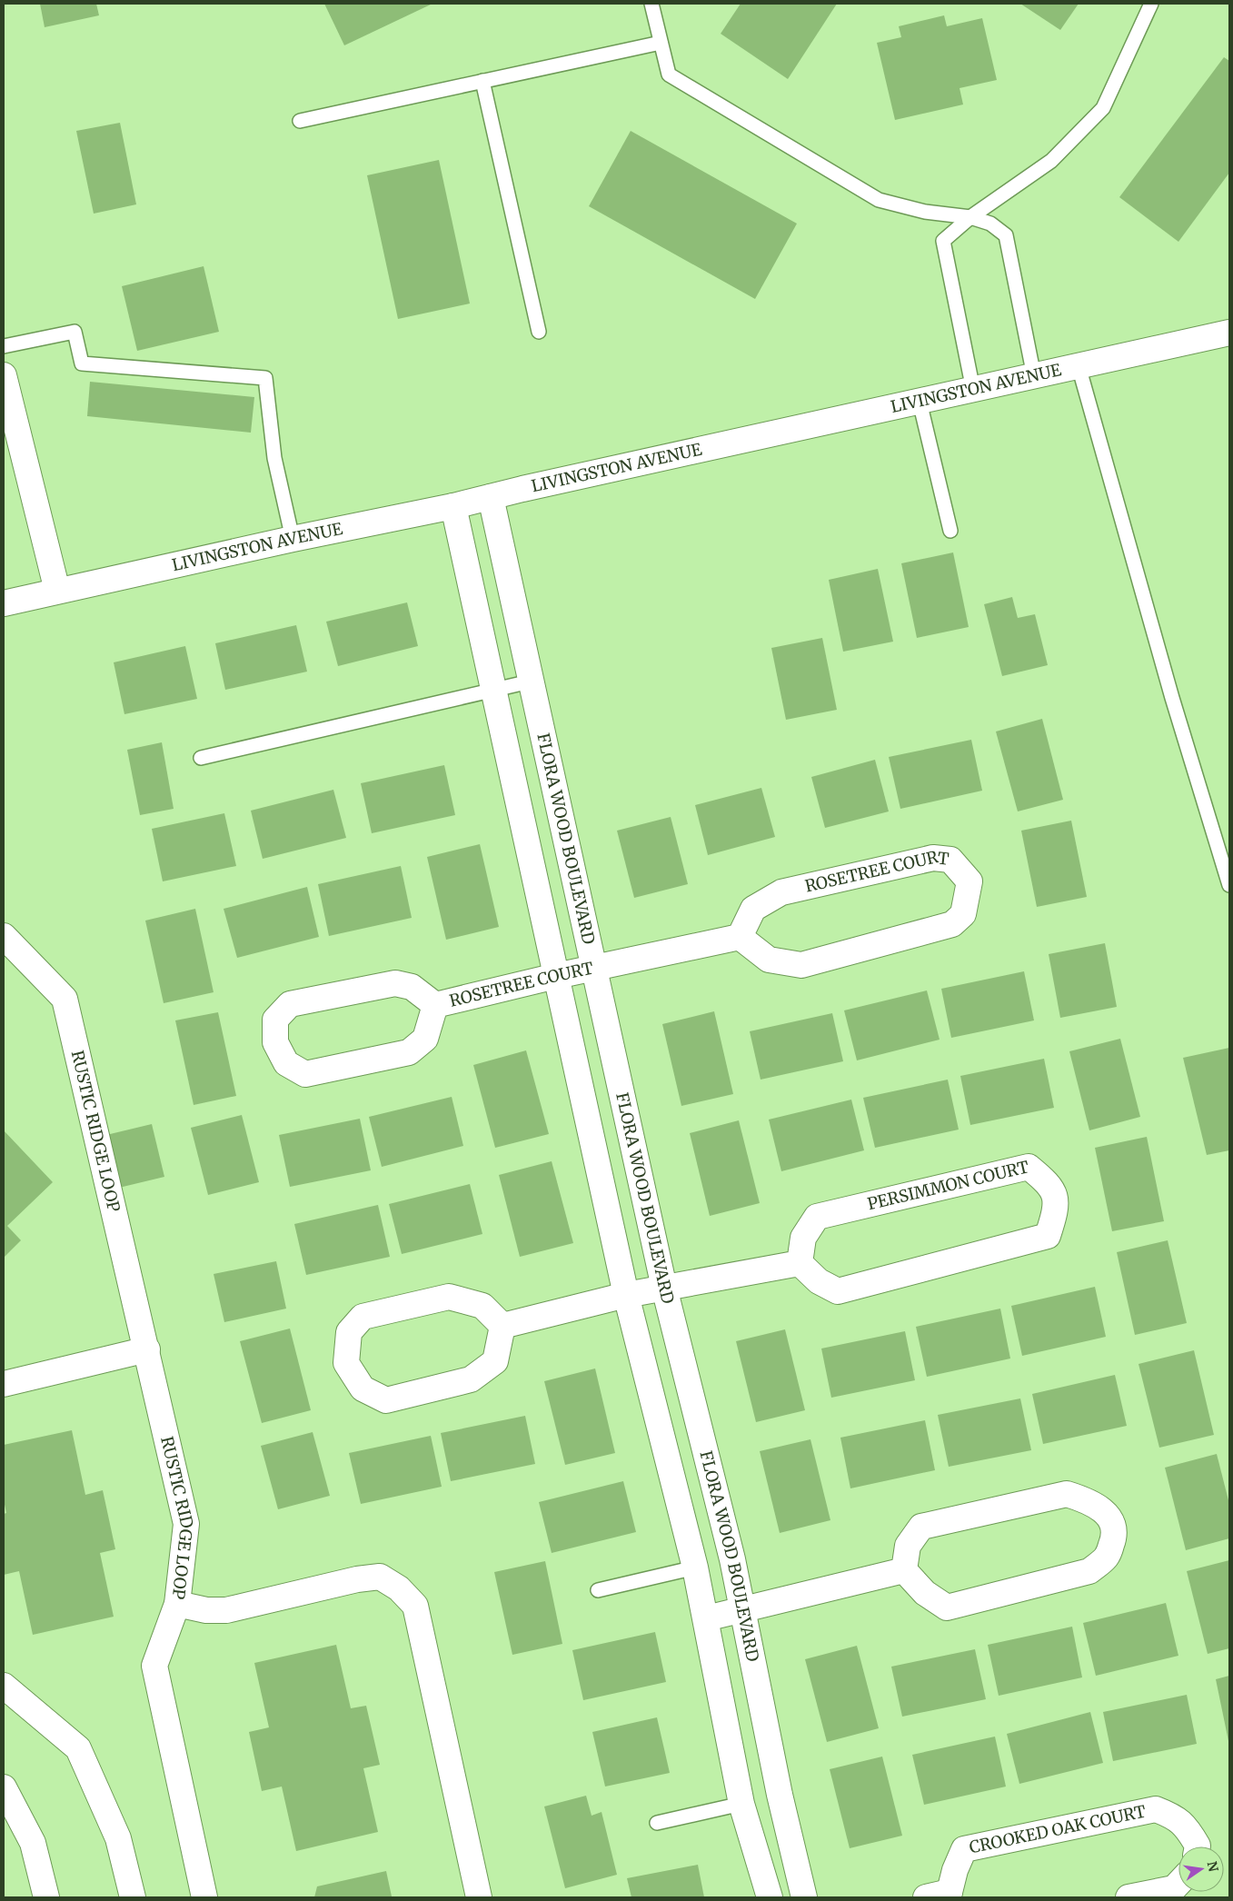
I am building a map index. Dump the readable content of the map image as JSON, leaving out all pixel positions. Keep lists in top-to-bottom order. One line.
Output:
{"streets":{"street":["LIVINGSTON AVENUE","FLORA WOOD BOULEVARD","ROSETREE COURT","RUSTIC RIDGE LOOP","PERSIMMON COURT","CROOKED OAK COURT"]},"crossings":[["LIVINGSTON AVENUE","FLORA WOOD BOULEVARD"],["FLORA WOOD BOULEVARD","ROSETREE COURT"]],"north":"right"}
